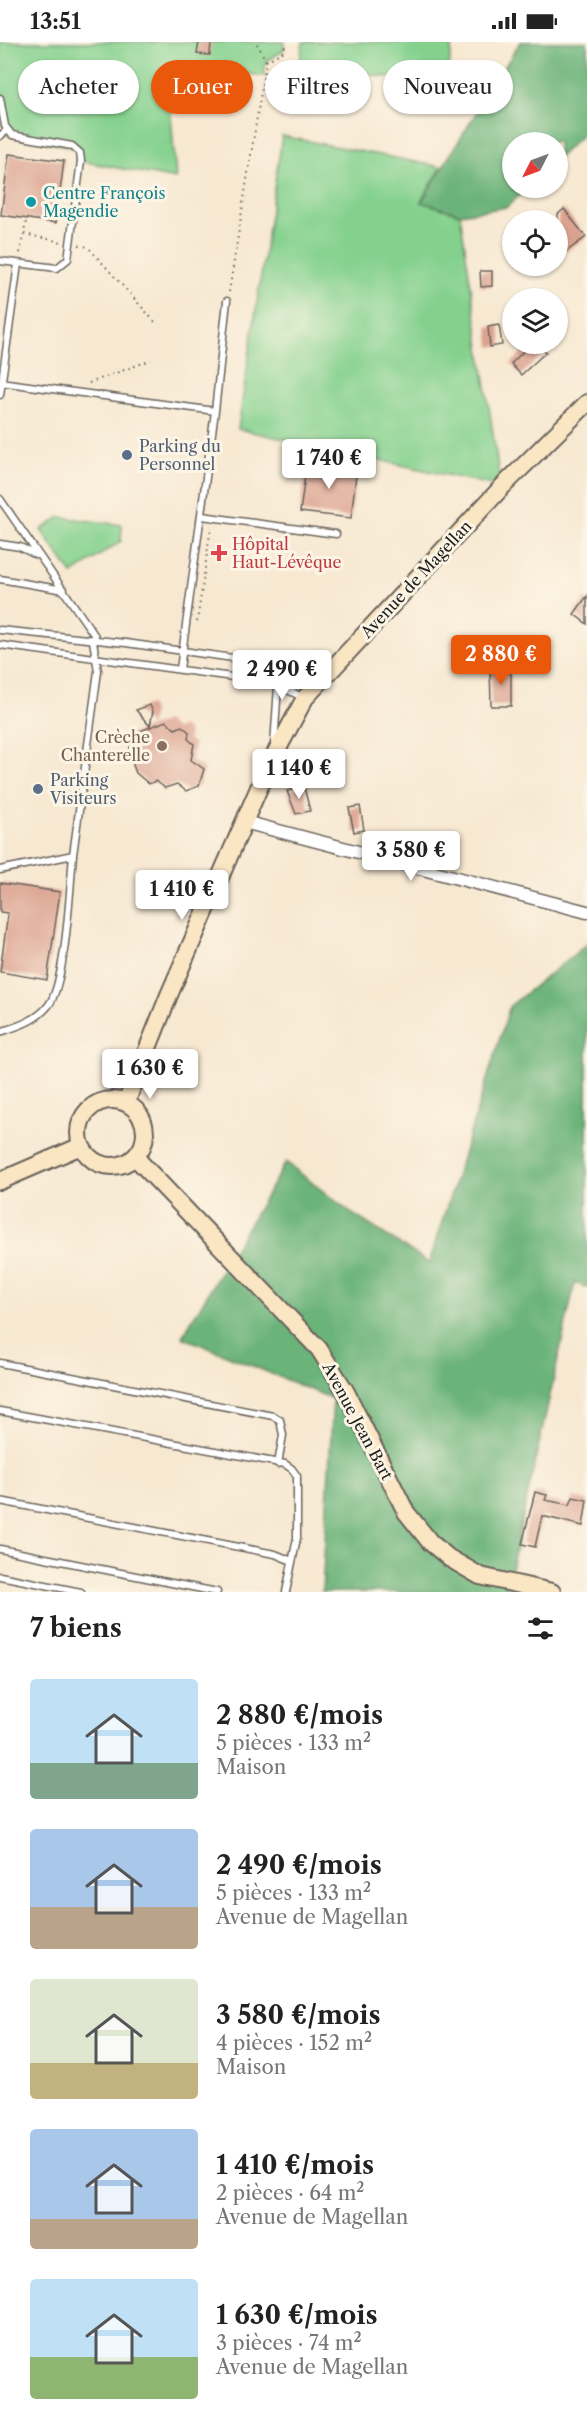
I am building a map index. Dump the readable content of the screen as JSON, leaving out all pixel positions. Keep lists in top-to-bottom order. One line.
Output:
{"streets":{"street":["Avenue de Magellan","Avenue Jean Bart"]},"crossings":[["Avenue de Magellan","Avenue Jean Bart"]],"places":{"other":["Centre François Magendie","Parking du Personnel","Crèche Chanterelle","Parking Visiteurs"],"health":["Hôpital Haut-Lévêque"]},"north":"bottom left","page":{"status":"13:51","chip":["Acheter","Louer","Filtres","Nouveau"],"price":["1 740 €","2 880 €","2 490 €","1 140 €","3 580 €","1 410 €","1 630 €"],"heading":"7 biens","list":[{"name":"2 880 €/mois","note":"5 pièces · 133 m² · Maison"},{"name":"2 490 €/mois","note":"5 pièces · 133 m² · Avenue de Magellan"},{"name":"3 580 €/mois","note":"4 pièces · 152 m² · Maison"},{"name":"1 410 €/mois","note":"2 pièces · 64 m² · Avenue de Magellan"},{"name":"1 630 €/mois","note":"3 pièces · 74 m² · Avenue de Magellan"}]}}
